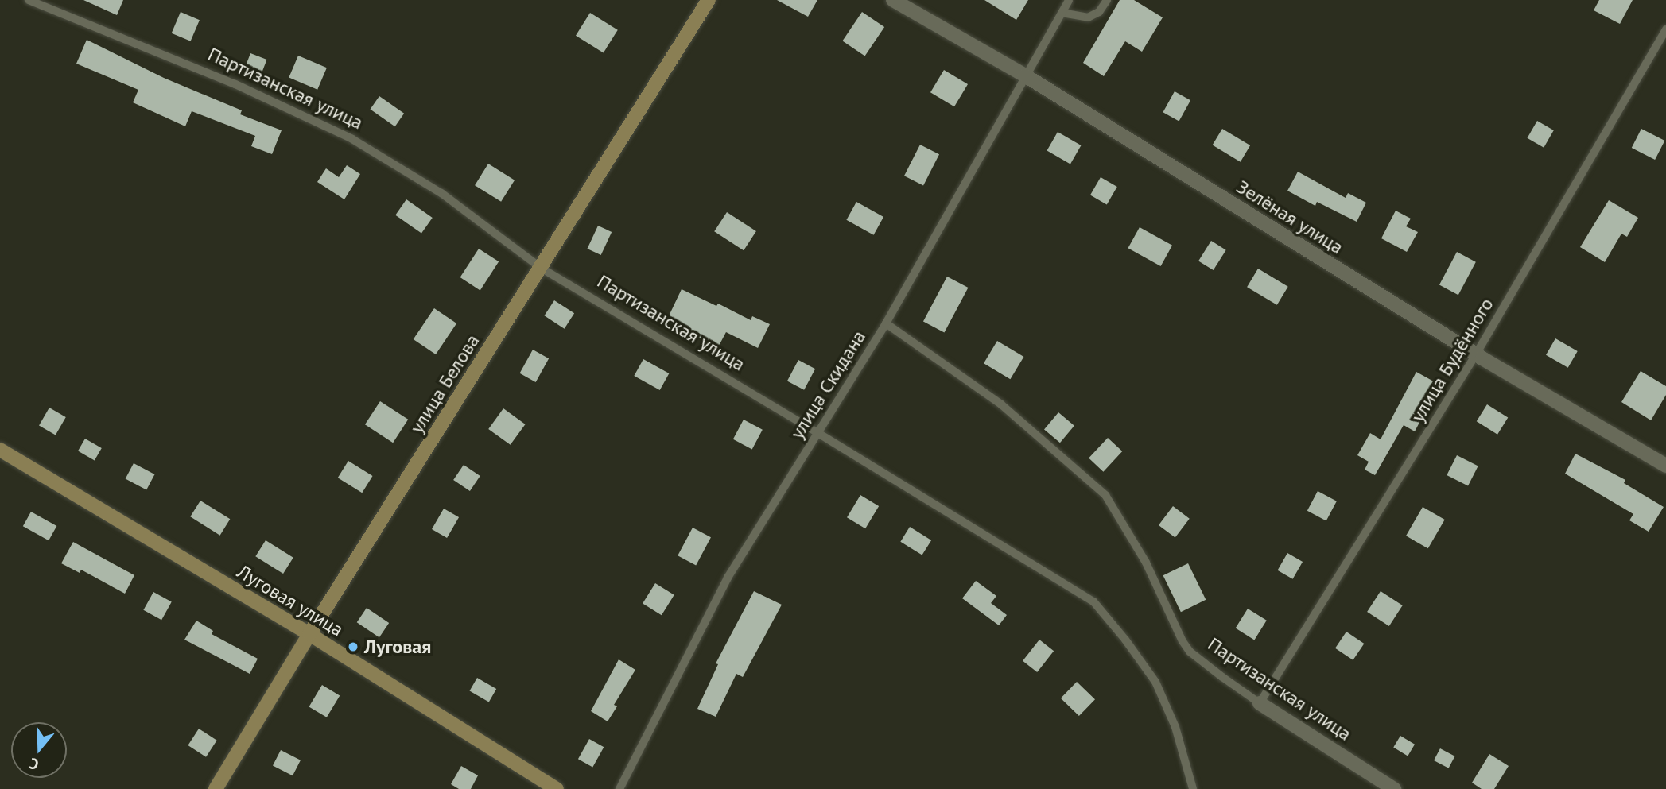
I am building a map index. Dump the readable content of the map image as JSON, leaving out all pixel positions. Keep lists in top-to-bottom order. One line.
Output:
{"streets":{"street":["Партизанская улица","Зелёная улица","улица Белова","Луговая улица"],"lane":["улица Будённого","улица Скидана"]},"crossings":[["Партизанская улица","улица Будённого"],["Партизанская улица","улица Белова"],["Партизанская улица","улица Скидана"],["Зелёная улица","улица Будённого"],["Зелёная улица","улица Скидана"],["улица Белова","Луговая улица"]],"places":["Луговая"],"north":"bottom"}
